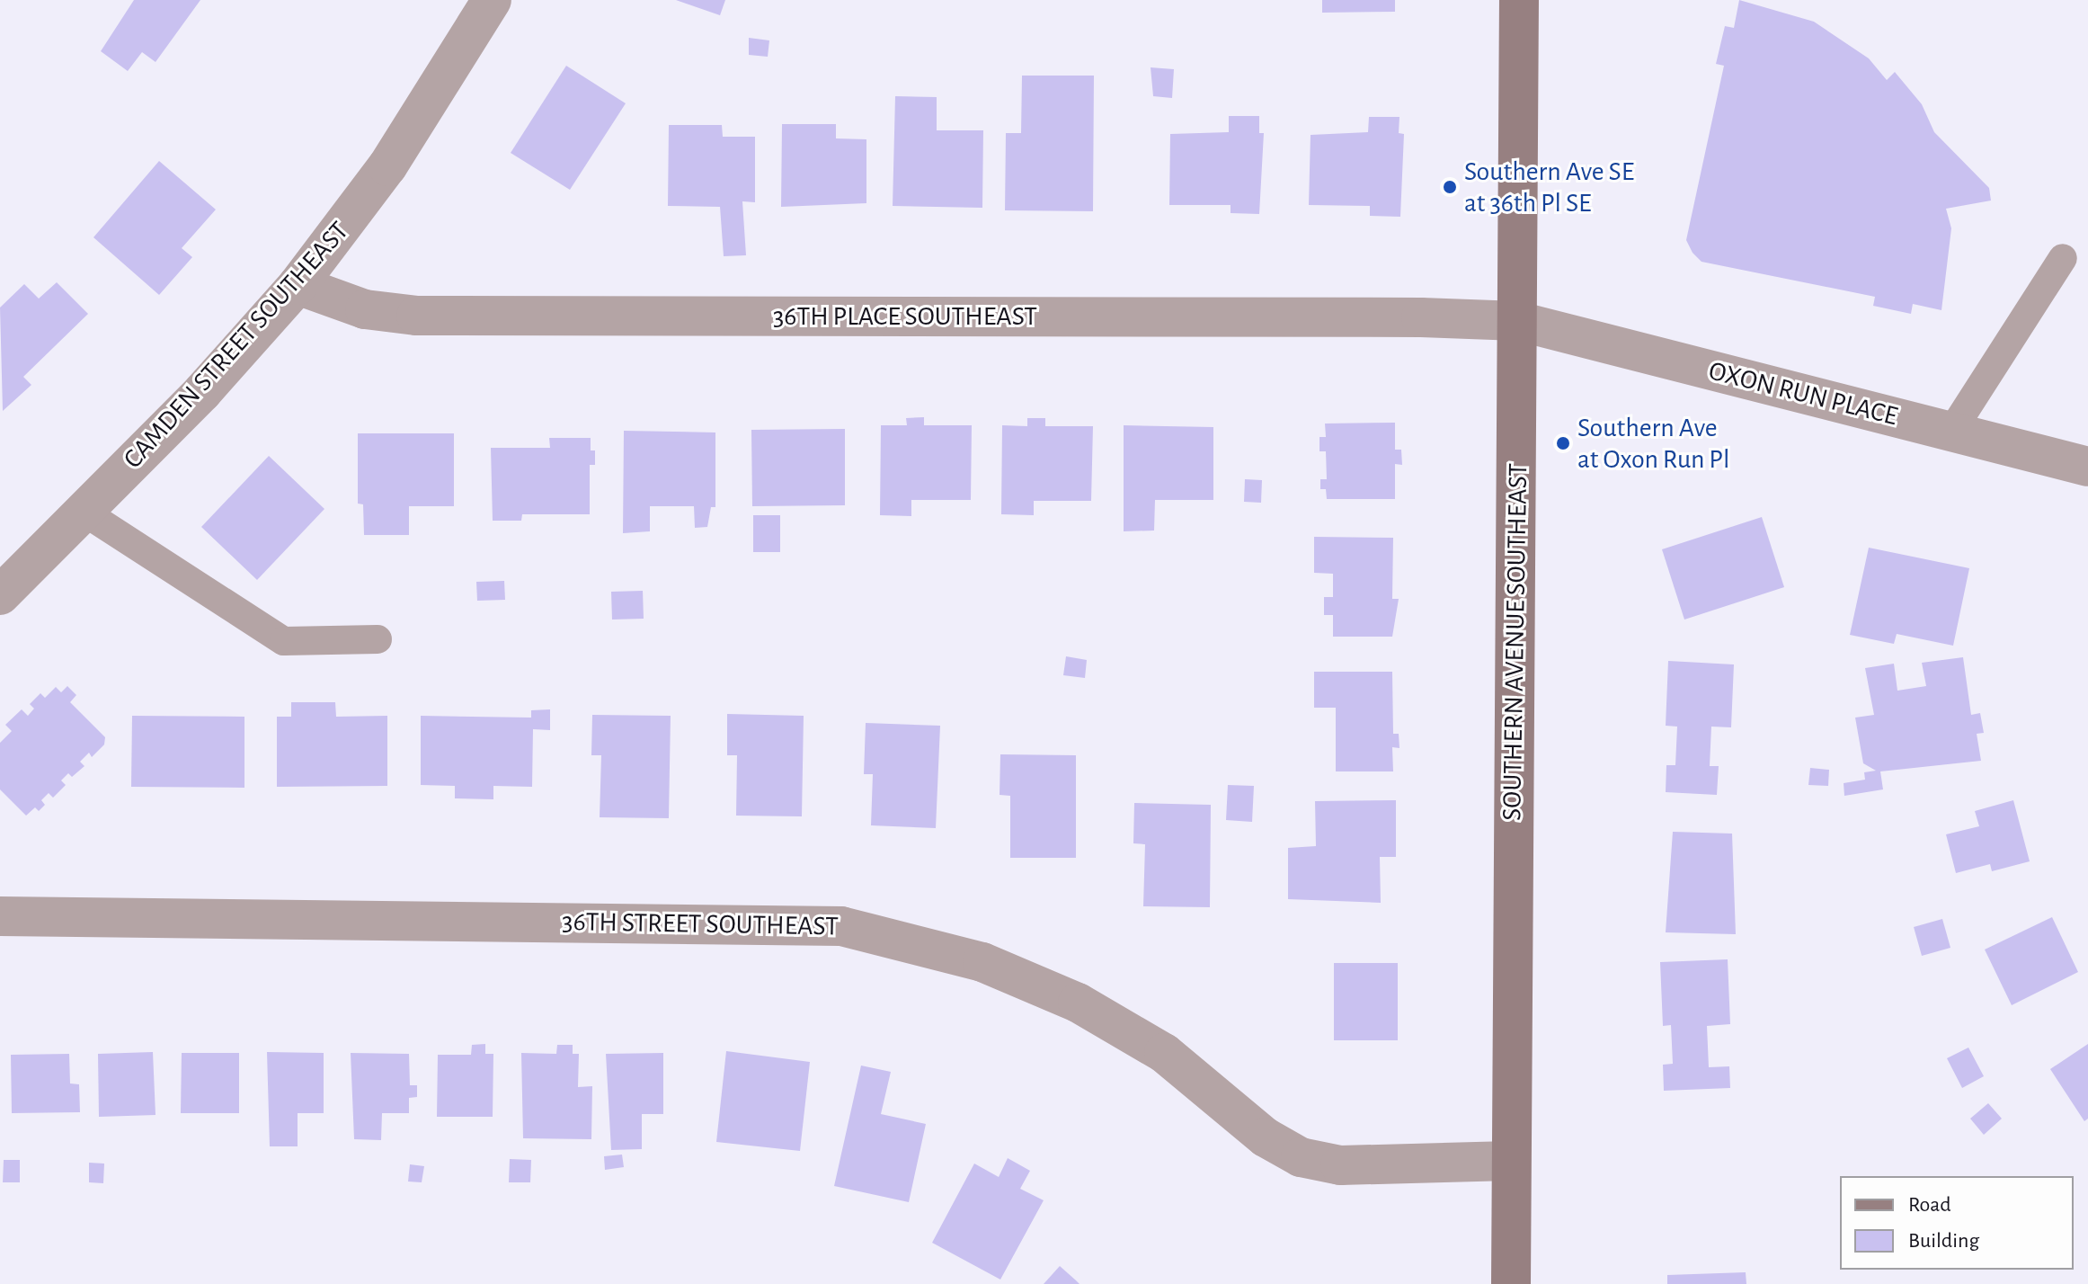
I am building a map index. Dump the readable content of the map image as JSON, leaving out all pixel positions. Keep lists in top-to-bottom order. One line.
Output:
{"streets":{"main road":["SOUTHERN AVENUE SOUTHEAST"],"street":["36TH PLACE SOUTHEAST","CAMDEN STREET SOUTHEAST","OXON RUN PLACE","36TH STREET SOUTHEAST"]},"crossings":[["36TH PLACE SOUTHEAST","CAMDEN STREET SOUTHEAST"],["36TH PLACE SOUTHEAST","OXON RUN PLACE"],["36TH PLACE SOUTHEAST","SOUTHERN AVENUE SOUTHEAST"],["OXON RUN PLACE","SOUTHERN AVENUE SOUTHEAST"],["SOUTHERN AVENUE SOUTHEAST","36TH STREET SOUTHEAST"]],"places":["Southern Ave SE at 36th Pl SE","Southern Ave at Oxon Run Pl"],"legend":["Road","Building"]}
